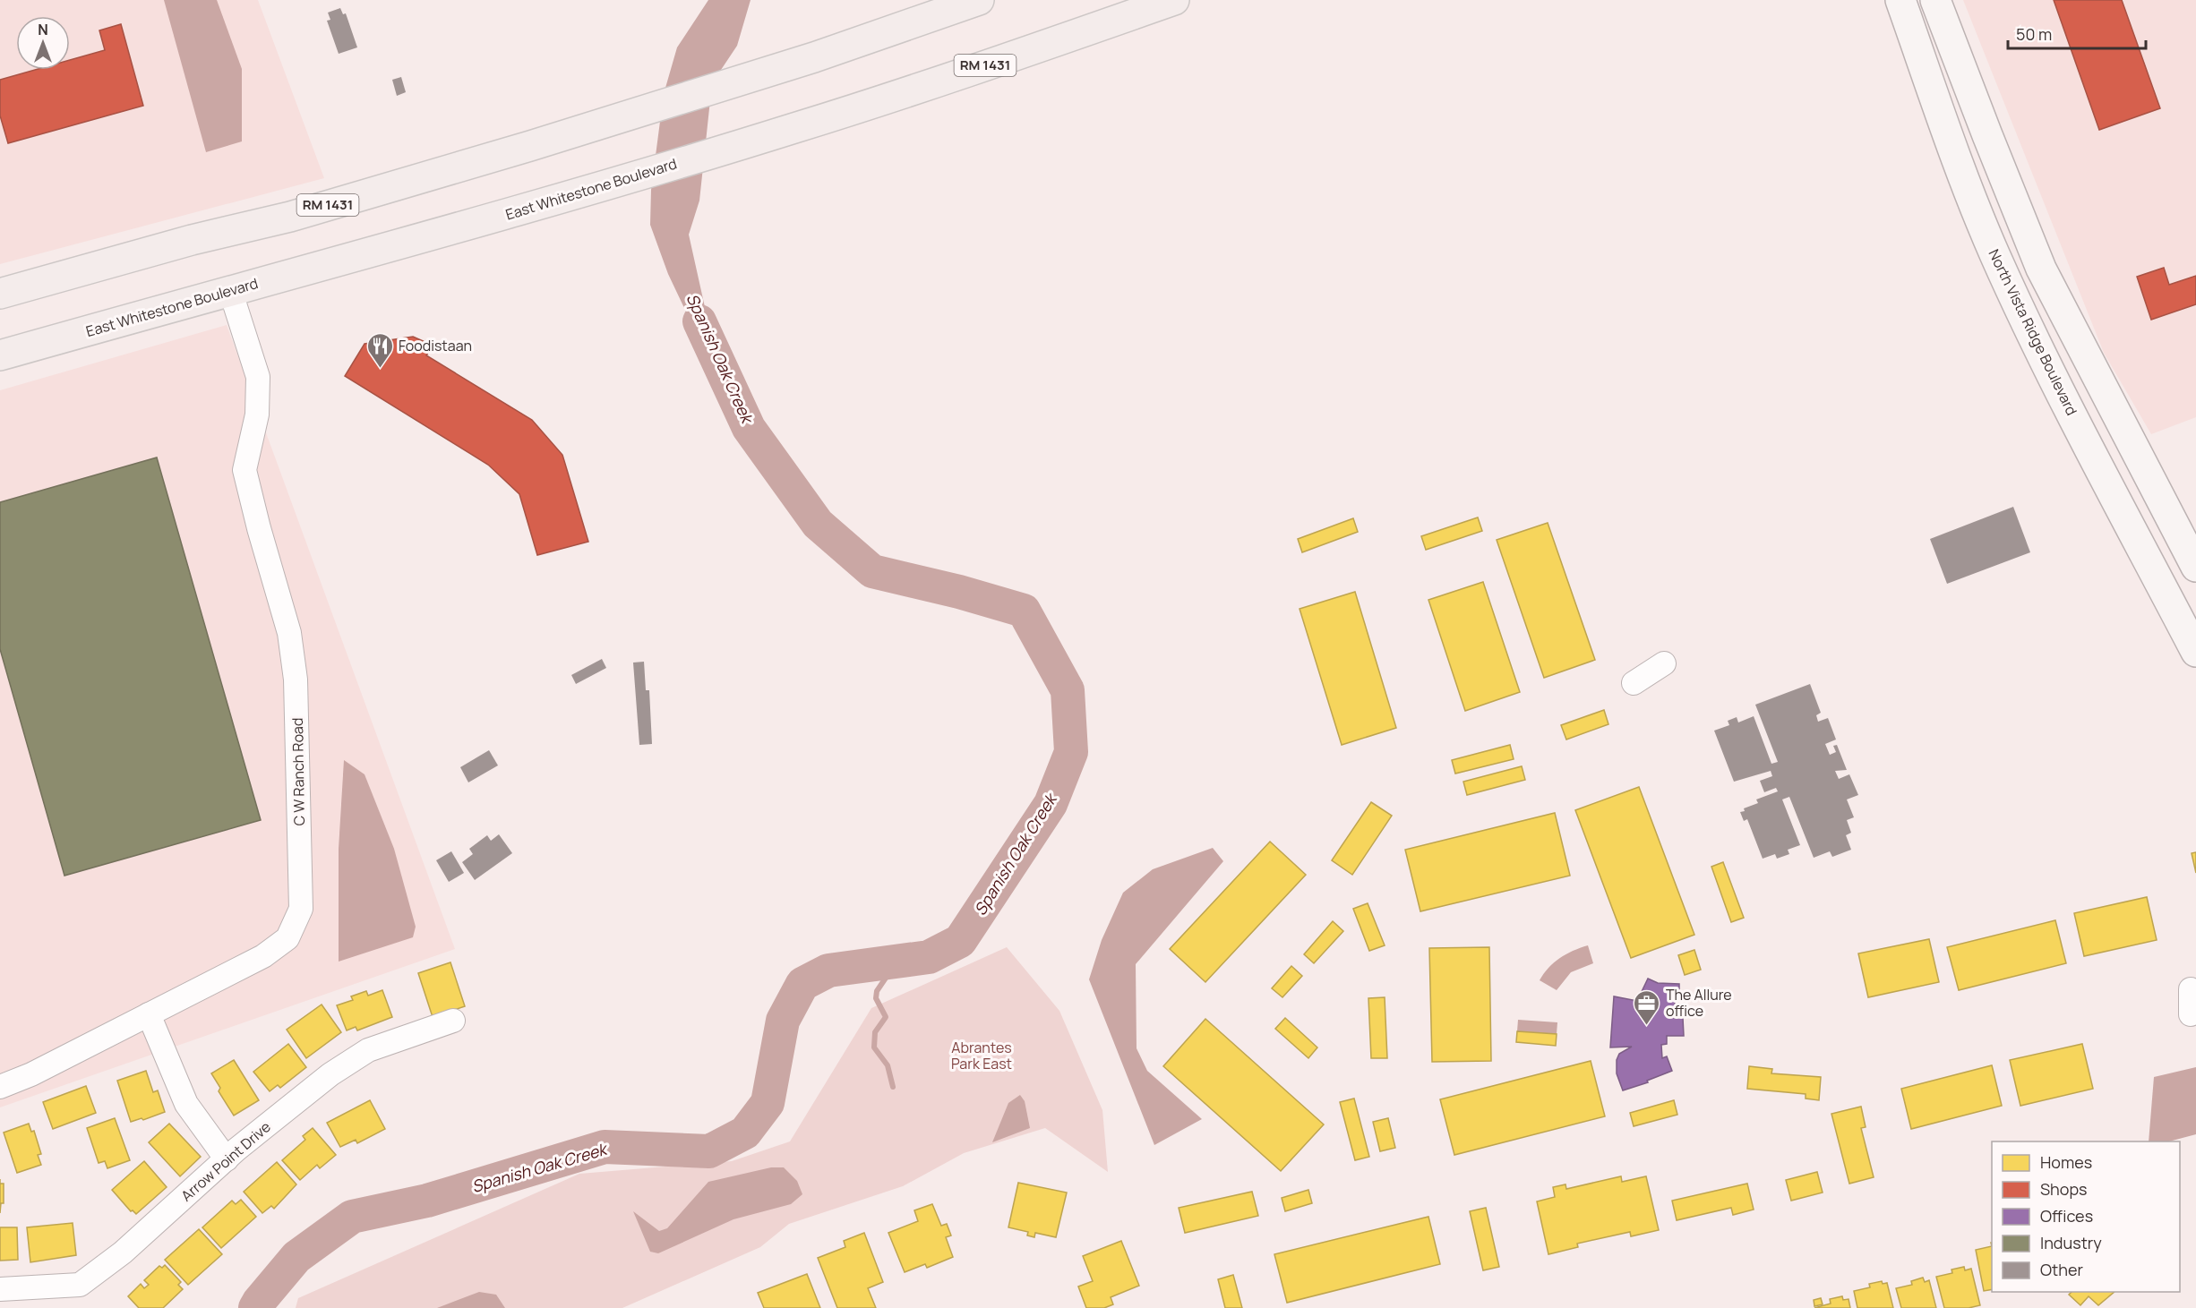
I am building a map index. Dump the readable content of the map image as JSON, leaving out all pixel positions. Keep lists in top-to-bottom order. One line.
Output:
{"streets":{"main road":["RM 1431","East Whitestone Boulevard"],"street":["North Vista Ridge Boulevard","C W Ranch Road","Arrow Point Drive"]},"crossings":[["East Whitestone Boulevard","C W Ranch Road"]],"water":["Spanish Oak Creek"],"parks":["Abrantes Park East"],"places":{"restaurant":["Foodistaan"],"office":["The Allure office"]},"legend":["Homes","Shops","Offices","Industry","Other"],"scale_bar":"50 m","north":"top"}
